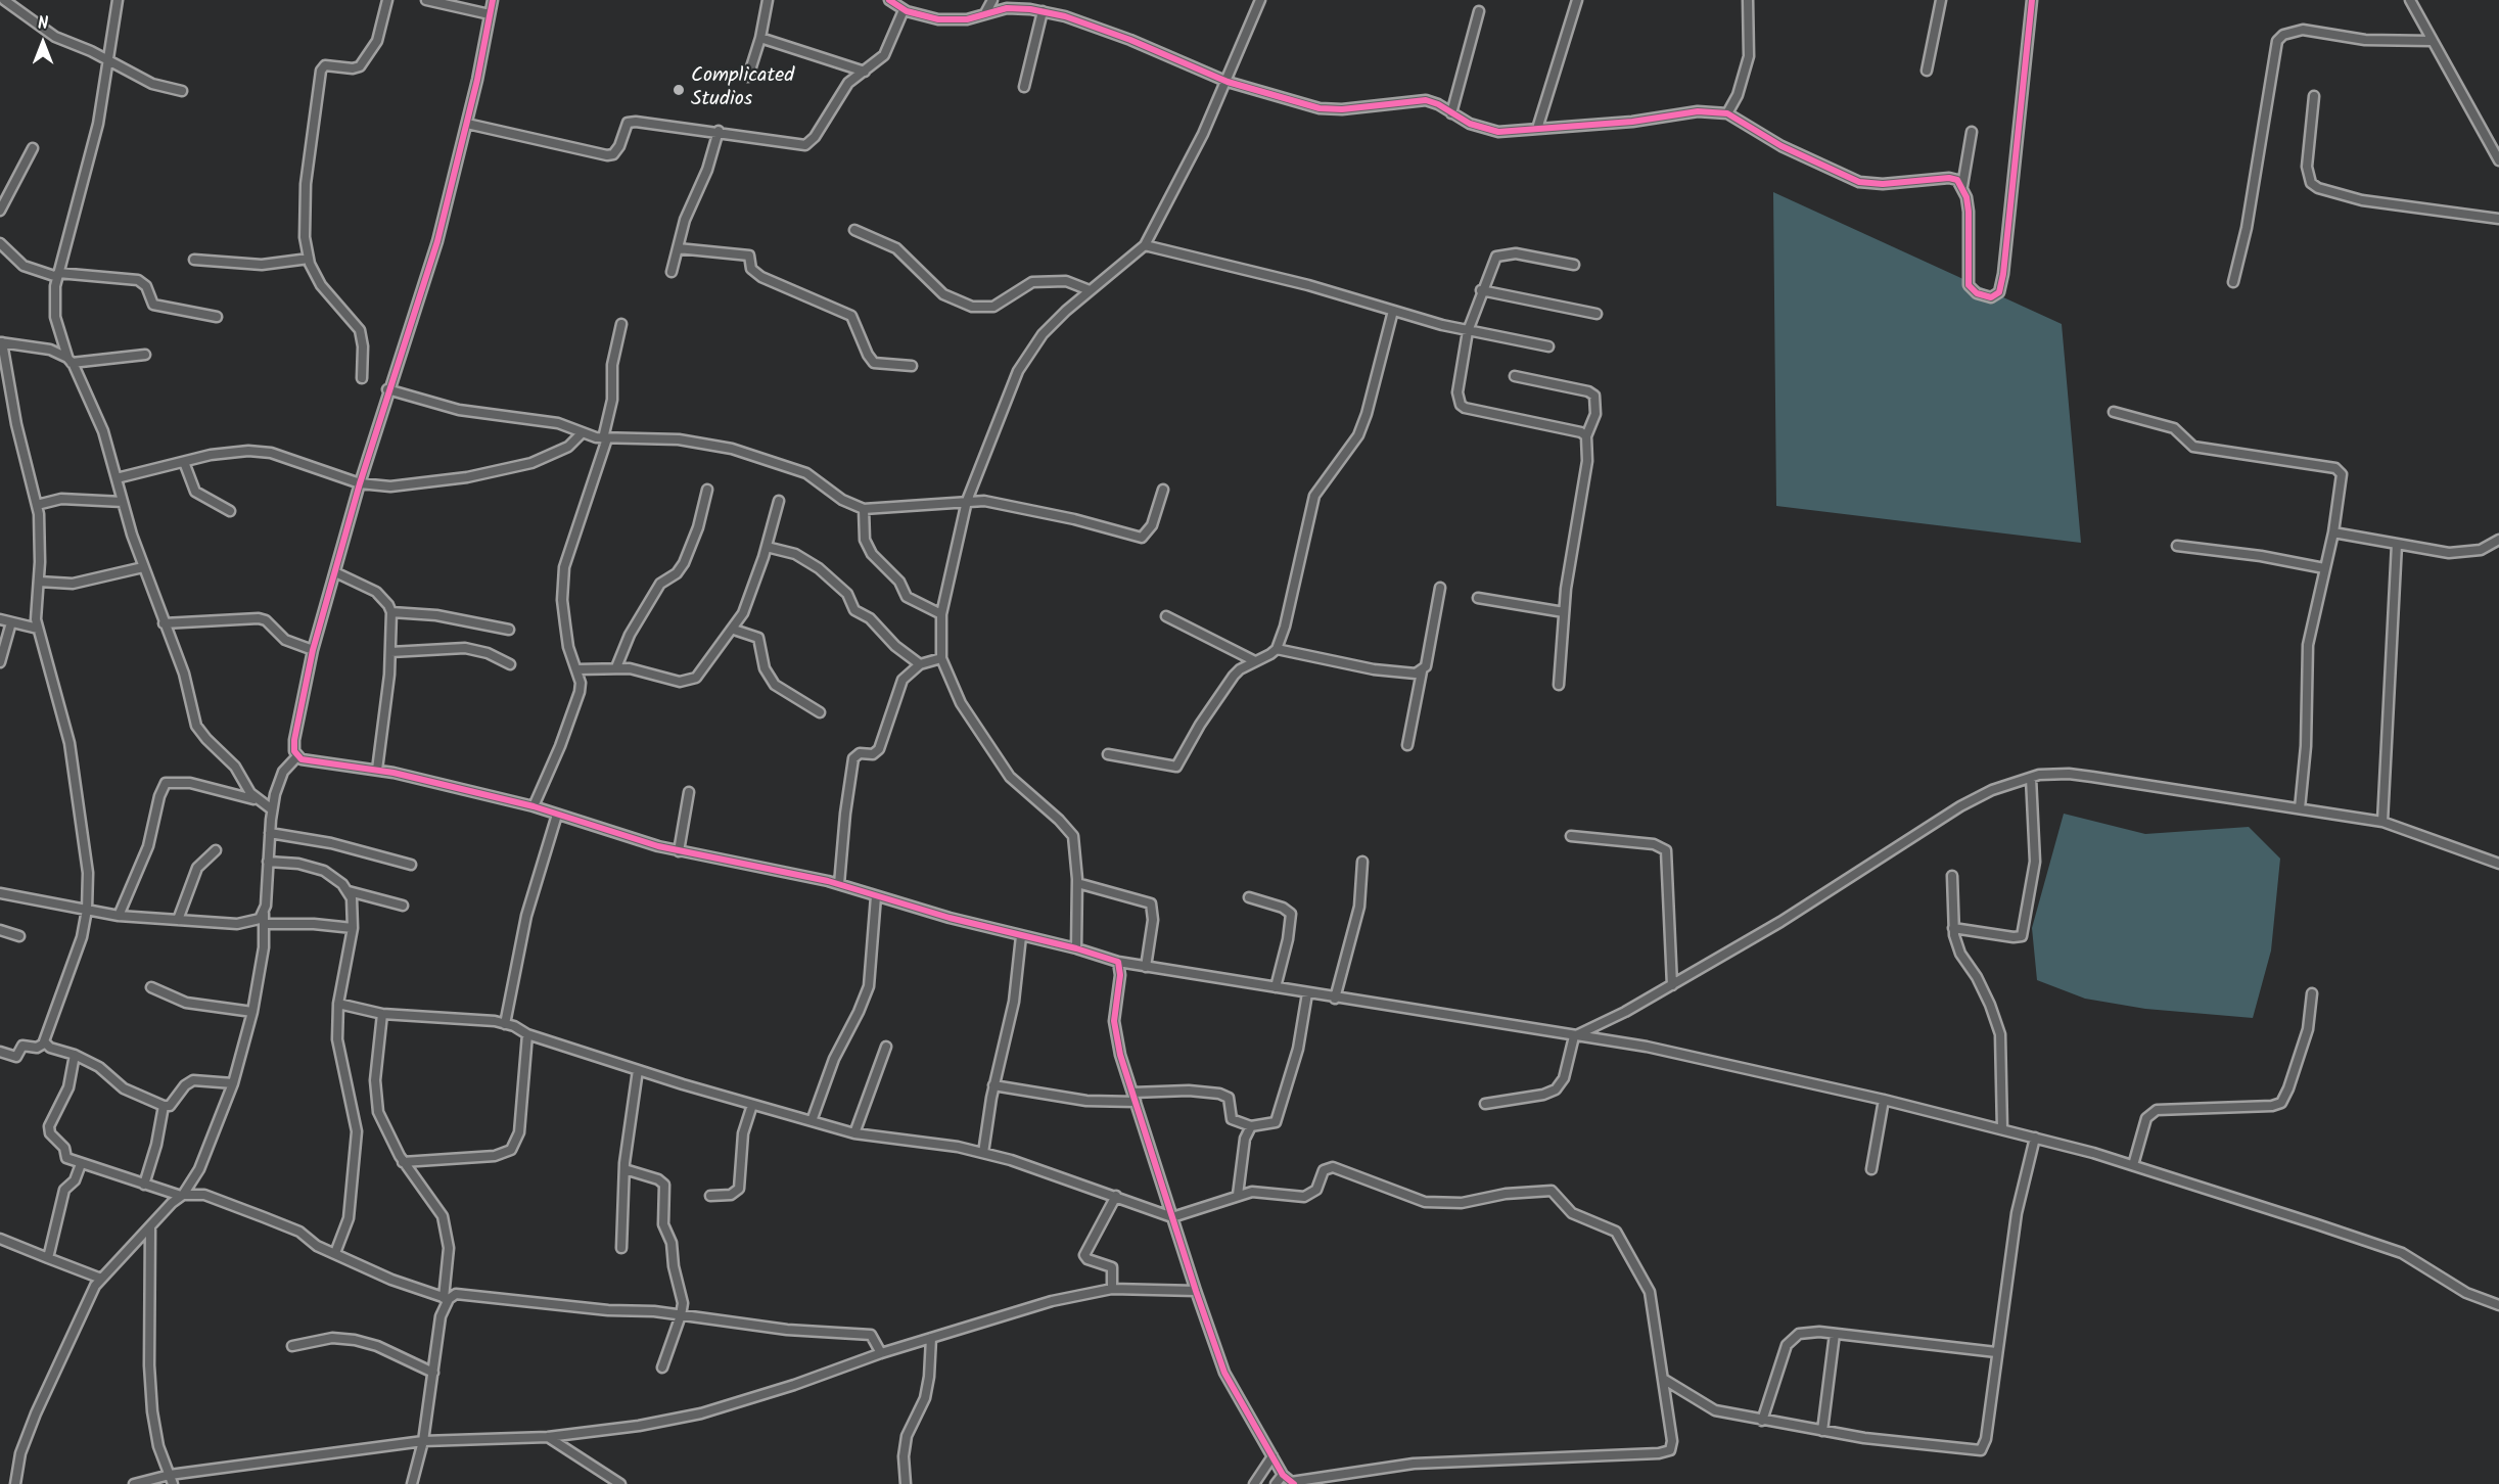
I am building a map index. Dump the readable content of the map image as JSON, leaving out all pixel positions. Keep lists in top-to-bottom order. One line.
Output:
{"places":["Complicated Studios"],"north":"top"}
